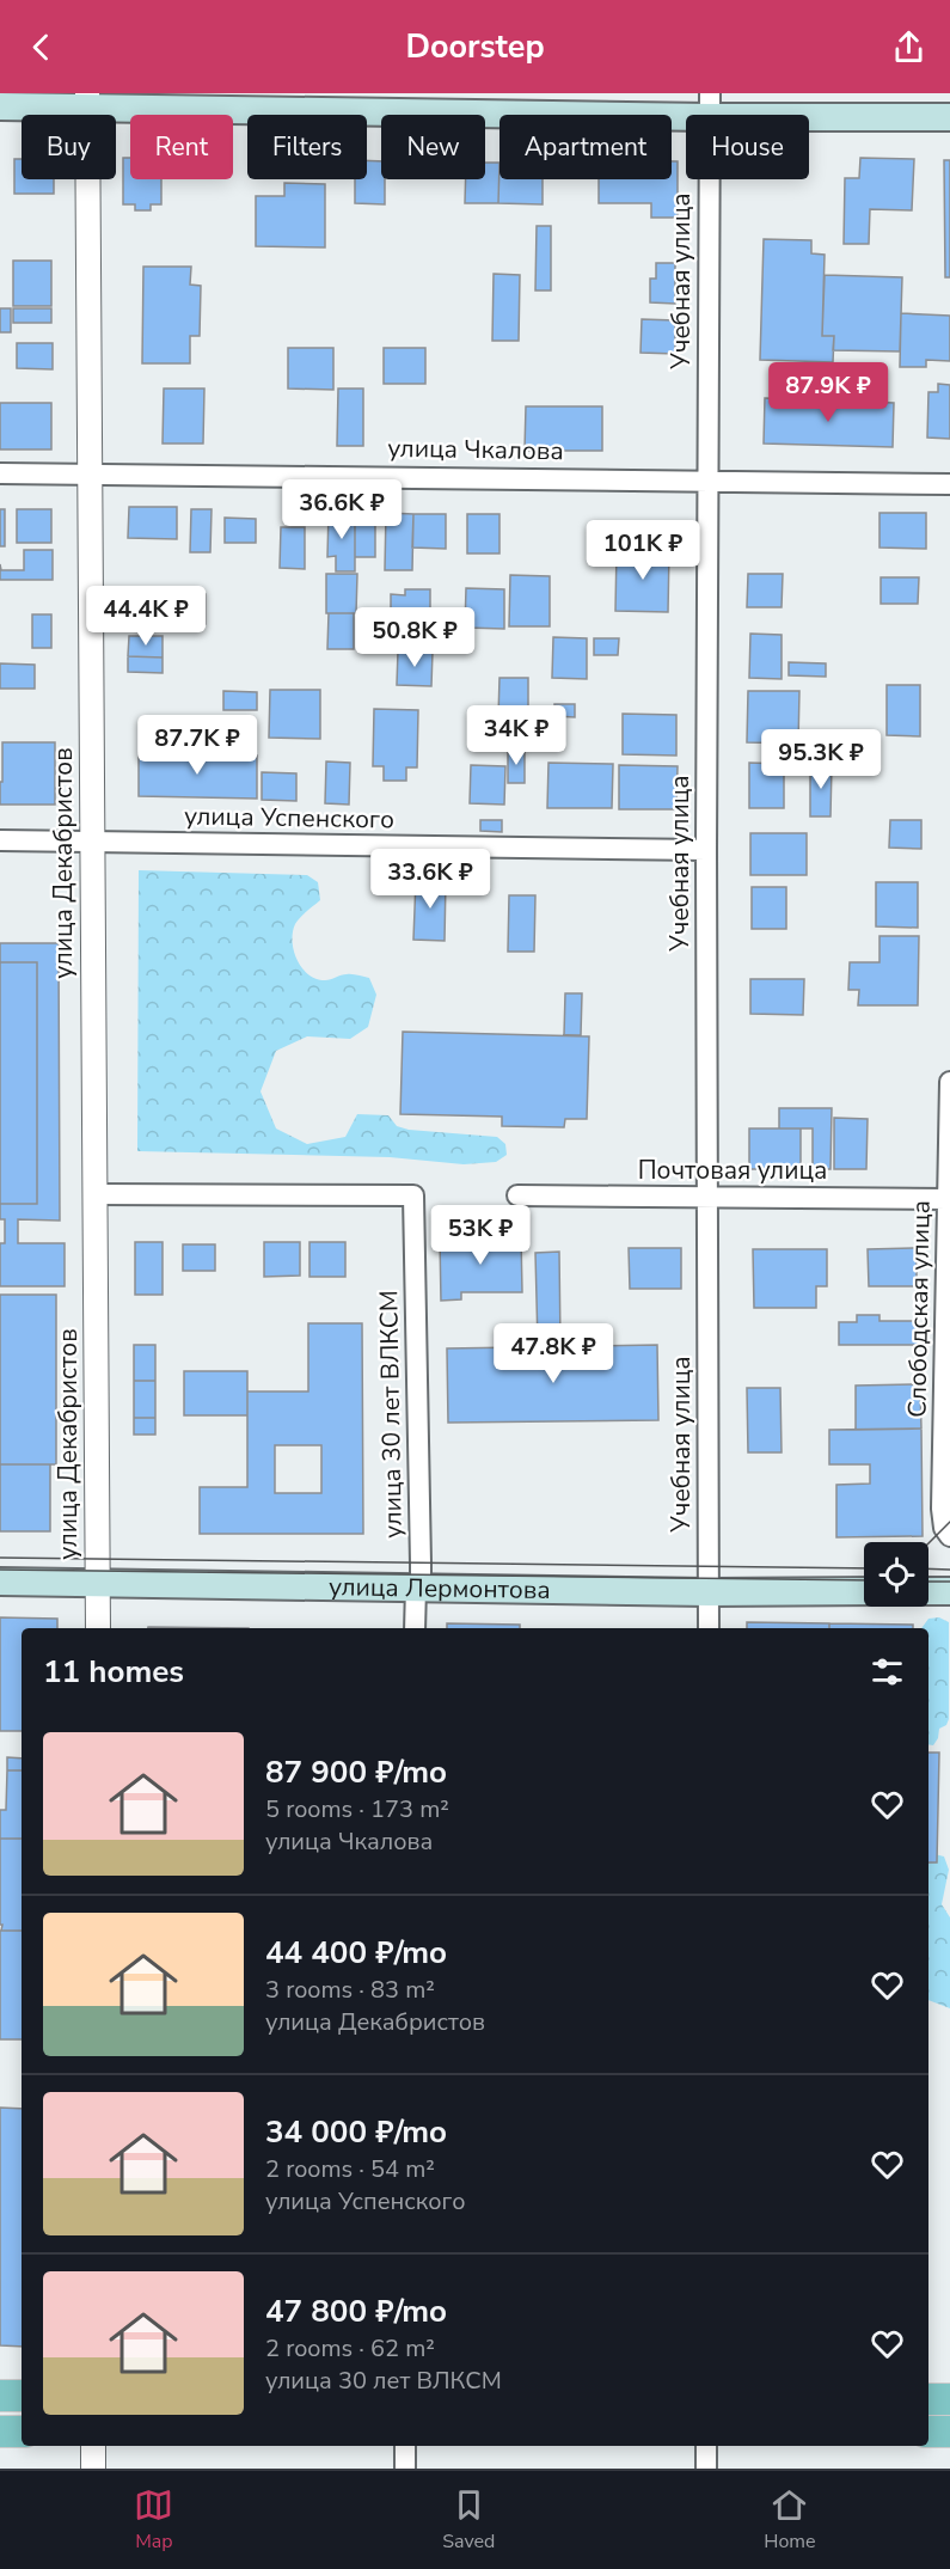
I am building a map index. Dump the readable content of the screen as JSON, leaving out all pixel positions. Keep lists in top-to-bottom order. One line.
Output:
{"streets":{"main road":["улица Лермонтова"],"street":["Учебная улица","улица Чкалова","улица Успенского","улица Декабристов","Почтовая улица","Слободская улица","улица 30 лет ВЛКСМ"]},"crossings":[["Учебная улица","улица Чкалова"],["Учебная улица","улица Успенского"],["Учебная улица","Почтовая улица"],["Учебная улица","улица Лермонтова"],["улица Чкалова","улица Декабристов"],["улица Успенского","улица Декабристов"],["улица Декабристов","улица 30 лет ВЛКСМ"],["улица Декабристов","улица Лермонтова"],["Почтовая улица","Слободская улица"],["улица 30 лет ВЛКСМ","улица Лермонтова"]],"page":{"header":"Doorstep","chip":["Buy","Rent","Filters","New","Apartment","House"],"price":["87.9K ₽","36.6K ₽","101K ₽","44.4K ₽","50.8K ₽","34K ₽","87.7K ₽","95.3K ₽","33.6K ₽","53K ₽","47.8K ₽"],"heading":"11 homes","list":[{"name":"87 900 ₽/mo","note":"5 rooms · 173 m² · улица Чкалова"},{"name":"44 400 ₽/mo","note":"3 rooms · 83 m² · улица Декабристов"},{"name":"34 000 ₽/mo","note":"2 rooms · 54 m² · улица Успенского"},{"name":"47 800 ₽/mo","note":"2 rooms · 62 m² · улица 30 лет ВЛКСМ"}],"tabs":["Map","Saved","Home"]}}
